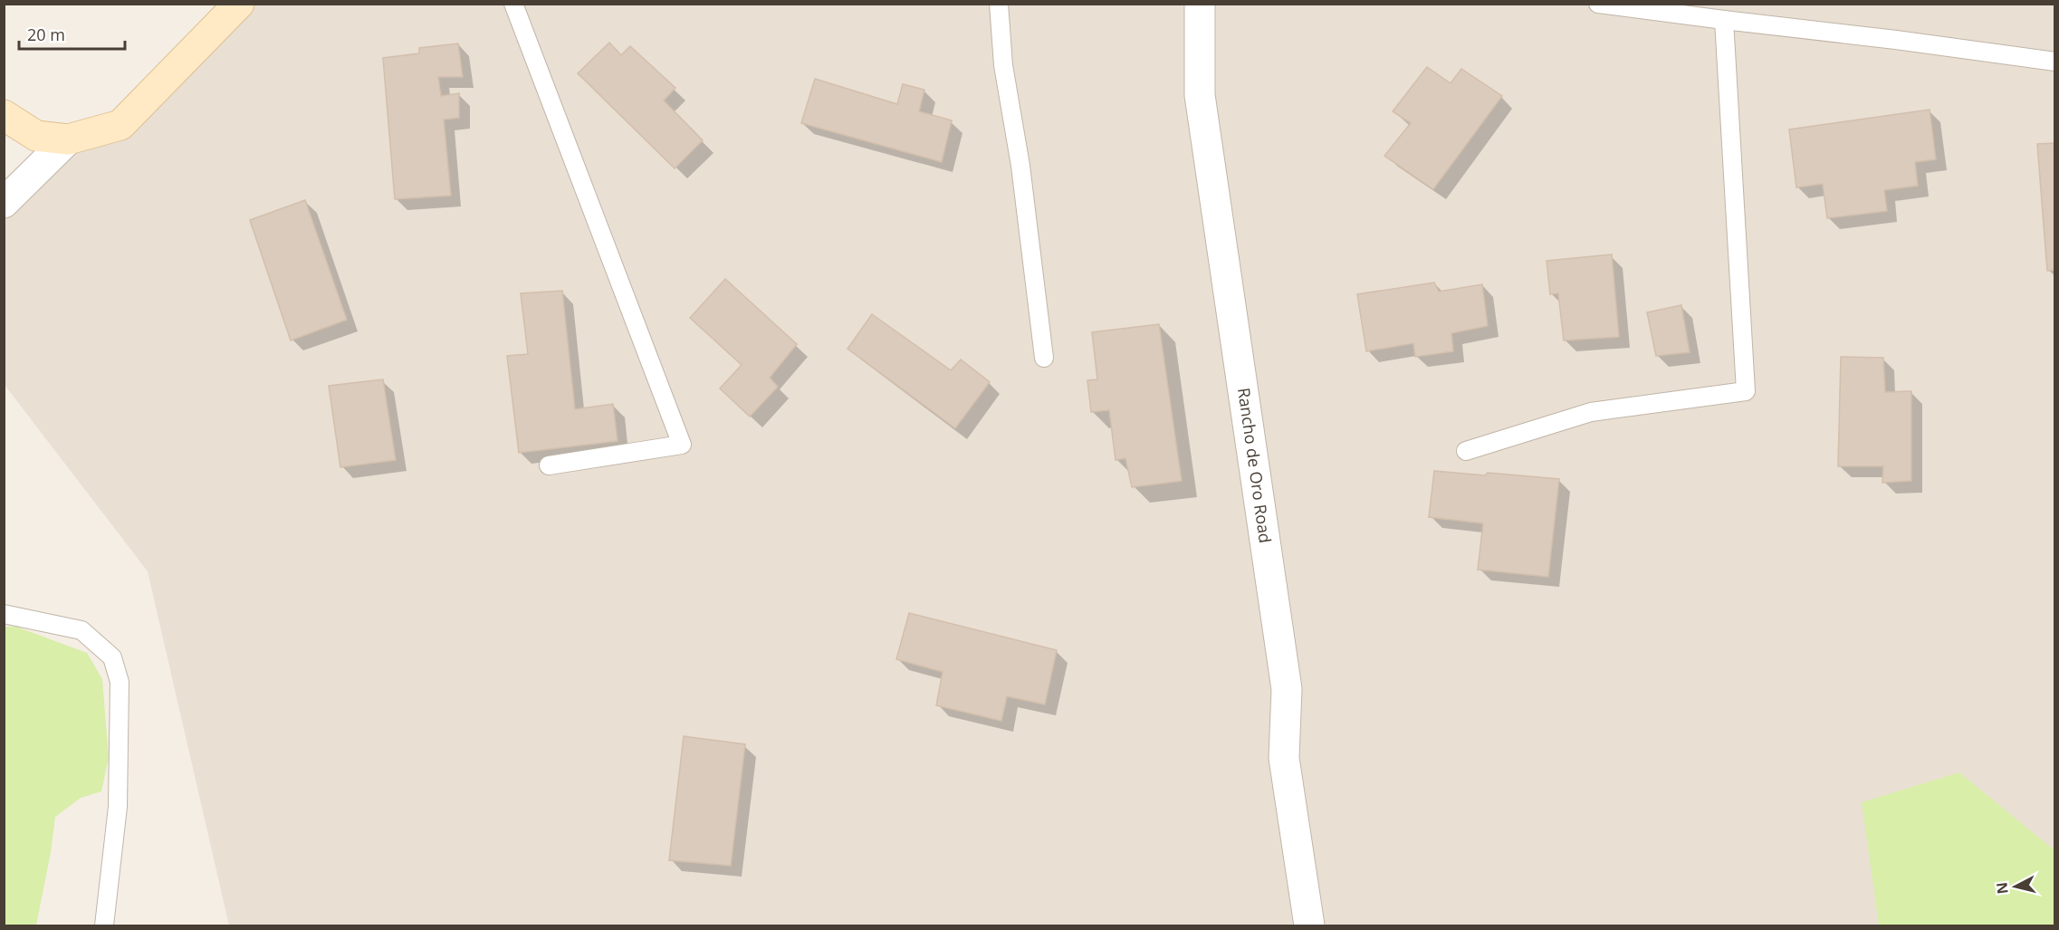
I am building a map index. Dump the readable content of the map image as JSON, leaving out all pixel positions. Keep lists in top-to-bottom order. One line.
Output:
{"streets":{"street":["Rancho de Oro Road"]},"scale_bar":"20 m","north":"left"}
